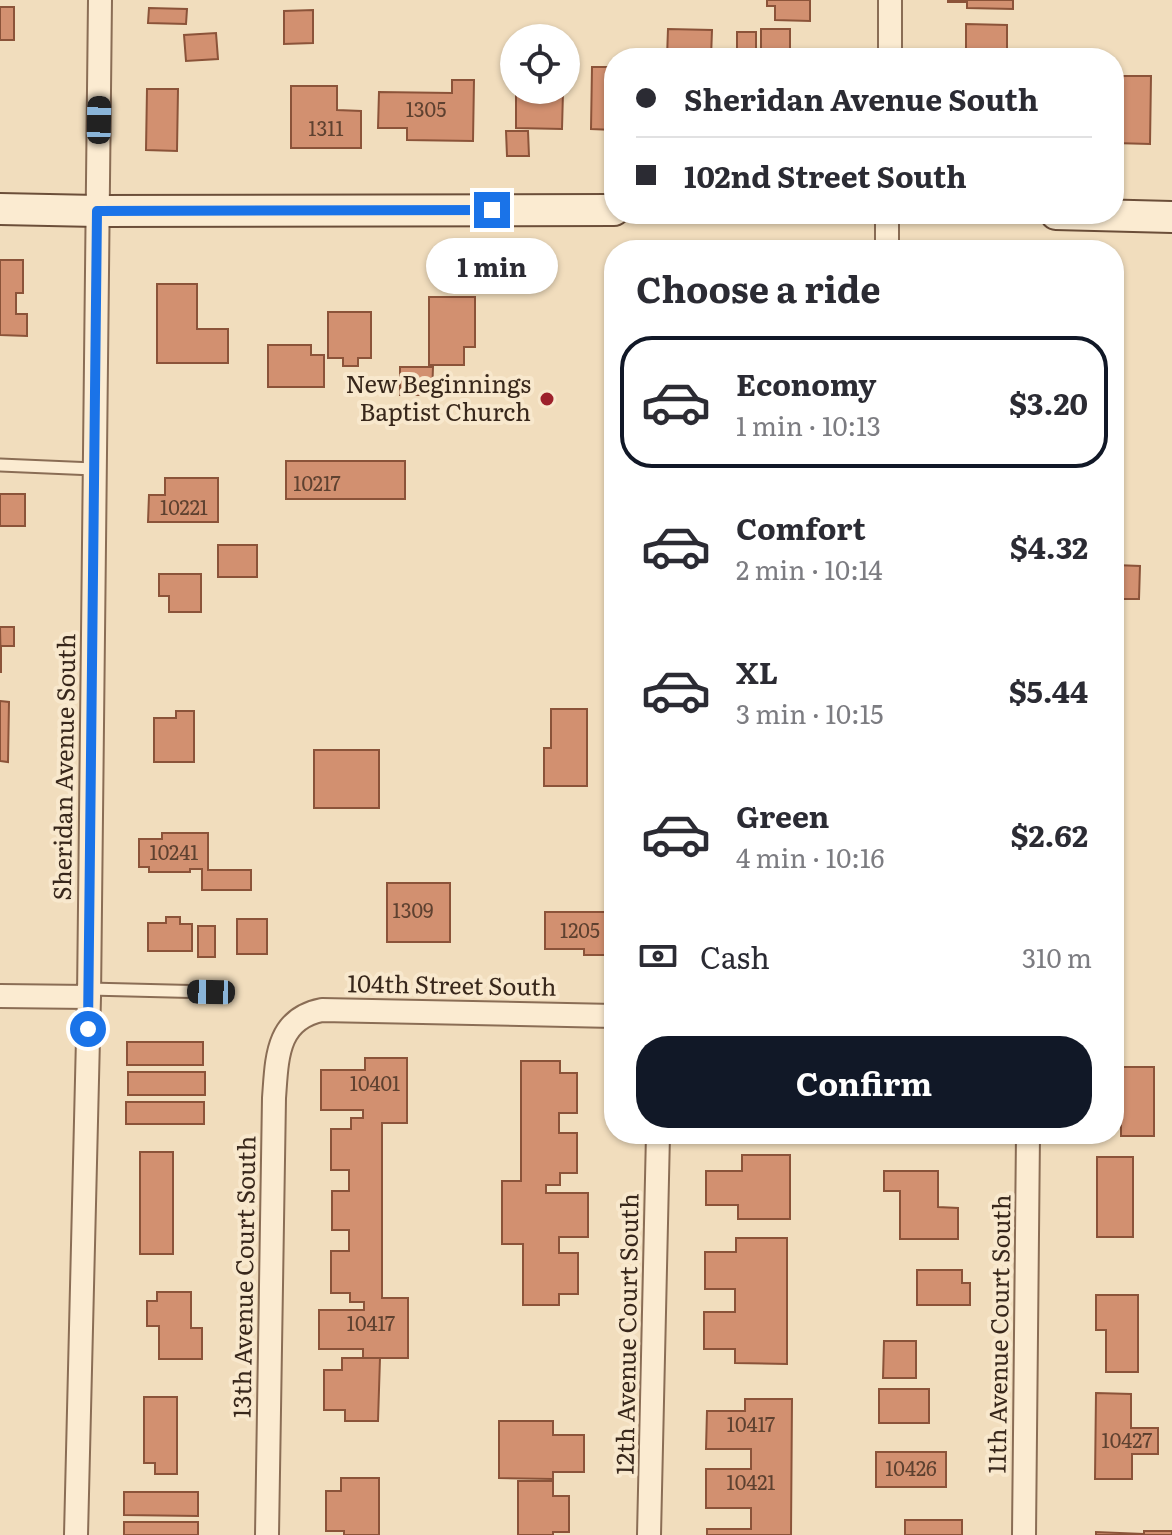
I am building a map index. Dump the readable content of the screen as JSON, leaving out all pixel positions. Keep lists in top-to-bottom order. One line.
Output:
{"streets":{"street":["Sheridan Avenue South","104th Street South","13th Avenue Court South","12th Avenue Court South","11th Avenue Court South"]},"crossings":[["104th Street South","13th Avenue Court South"]],"places":["New Beginnings Baptist Church"],"house_numbers":["1305","1311","10217","10221","10241","1309","1205","10401","10417","10417","10427","10426","10421"],"page":{"banner":["Sheridan Avenue South","102nd Street South"],"bubble":"1 min","heading":"Choose a ride","list":[{"name":"Economy","note":"1 min · 10:13","value":"$3.20"},{"name":"Comfort","note":"2 min · 10:14","value":"$4.32"},{"name":"XL","note":"3 min · 10:15","value":"$5.44"},{"name":"Green","note":"4 min · 10:16","value":"$2.62"}],"pay":["Cash","310 m"],"buttons":"Confirm"}}
